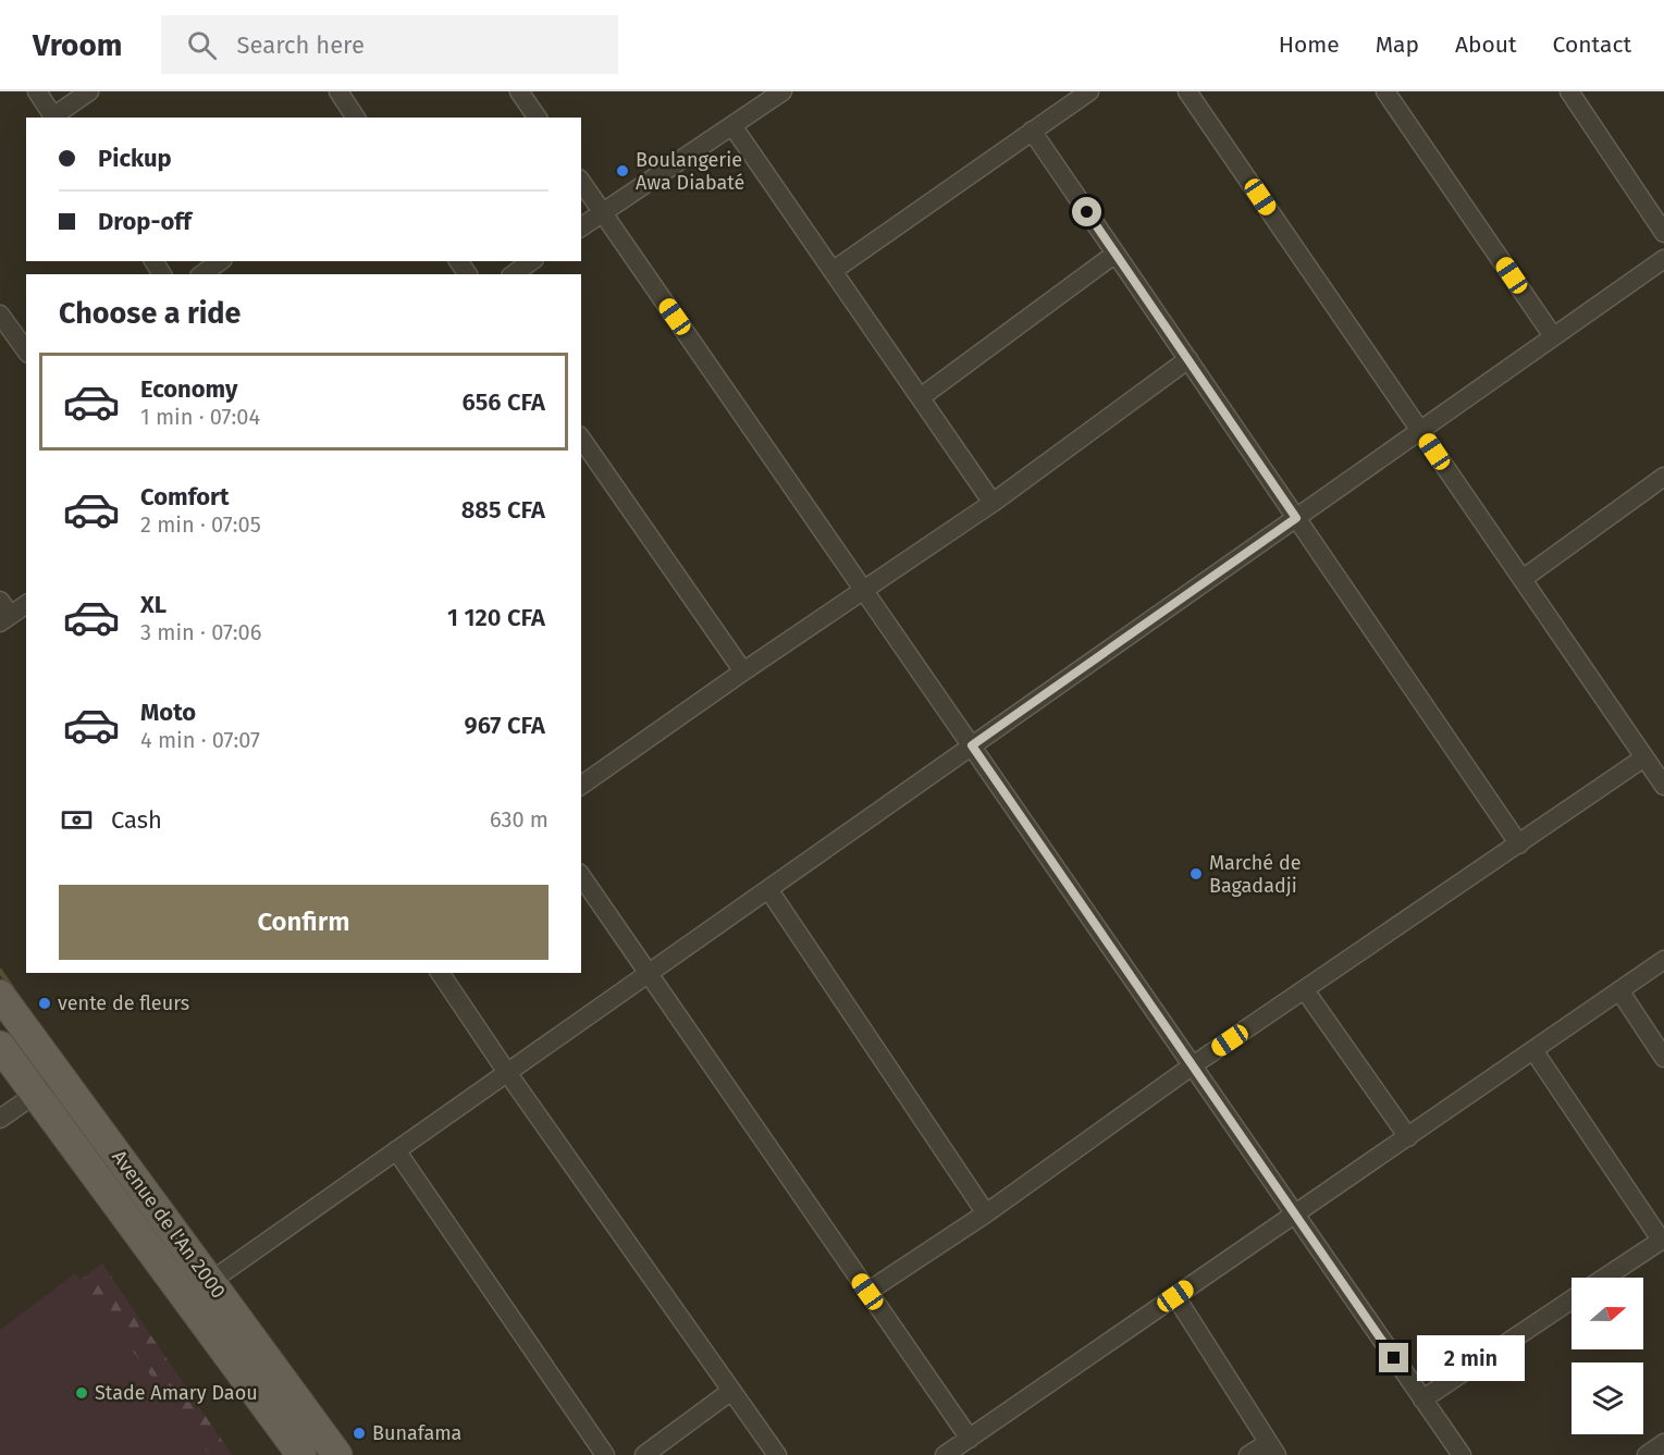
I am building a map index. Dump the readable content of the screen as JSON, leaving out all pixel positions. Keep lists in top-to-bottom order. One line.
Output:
{"streets":{"main road":["Avenue de l'An 2000"]},"places":["Boulangerie Awa Diabaté","Marché de Bagadadji","vente de fleurs","Stade Amary Daou","Bunafama"],"north":"right","page":{"header":"Vroom","search":"Search here","nav":["Home","Map","About","Contact"],"banner":["Pickup","Drop-off"],"heading":"Choose a ride","list":[{"name":"Economy","note":"1 min · 07:04","value":"656 CFA"},{"name":"Comfort","note":"2 min · 07:05","value":"885 CFA"},{"name":"XL","note":"3 min · 07:06","value":"1 120 CFA"},{"name":"Moto","note":"4 min · 07:07","value":"967 CFA"}],"pay":["Cash","630 m"],"buttons":"Confirm","bubble":"2 min"}}
